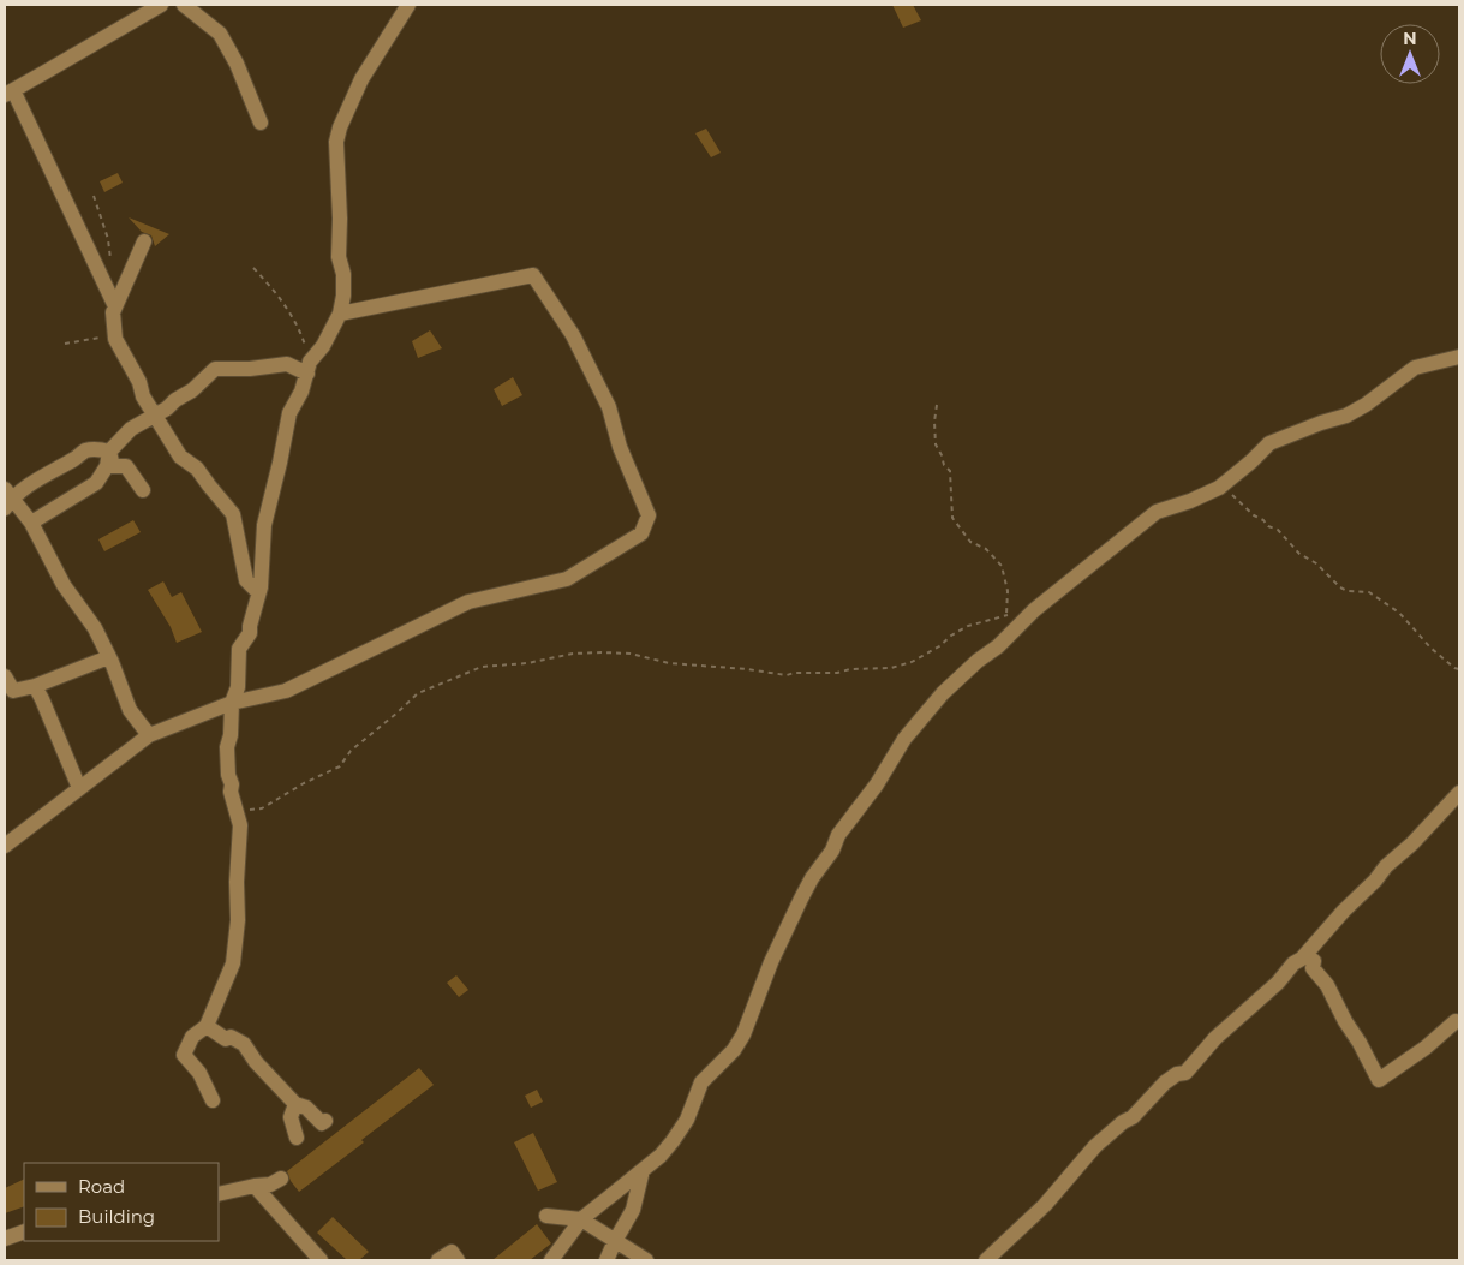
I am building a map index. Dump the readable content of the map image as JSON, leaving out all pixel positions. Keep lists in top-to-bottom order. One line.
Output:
{"legend":["Road","Building"],"north":"top"}
